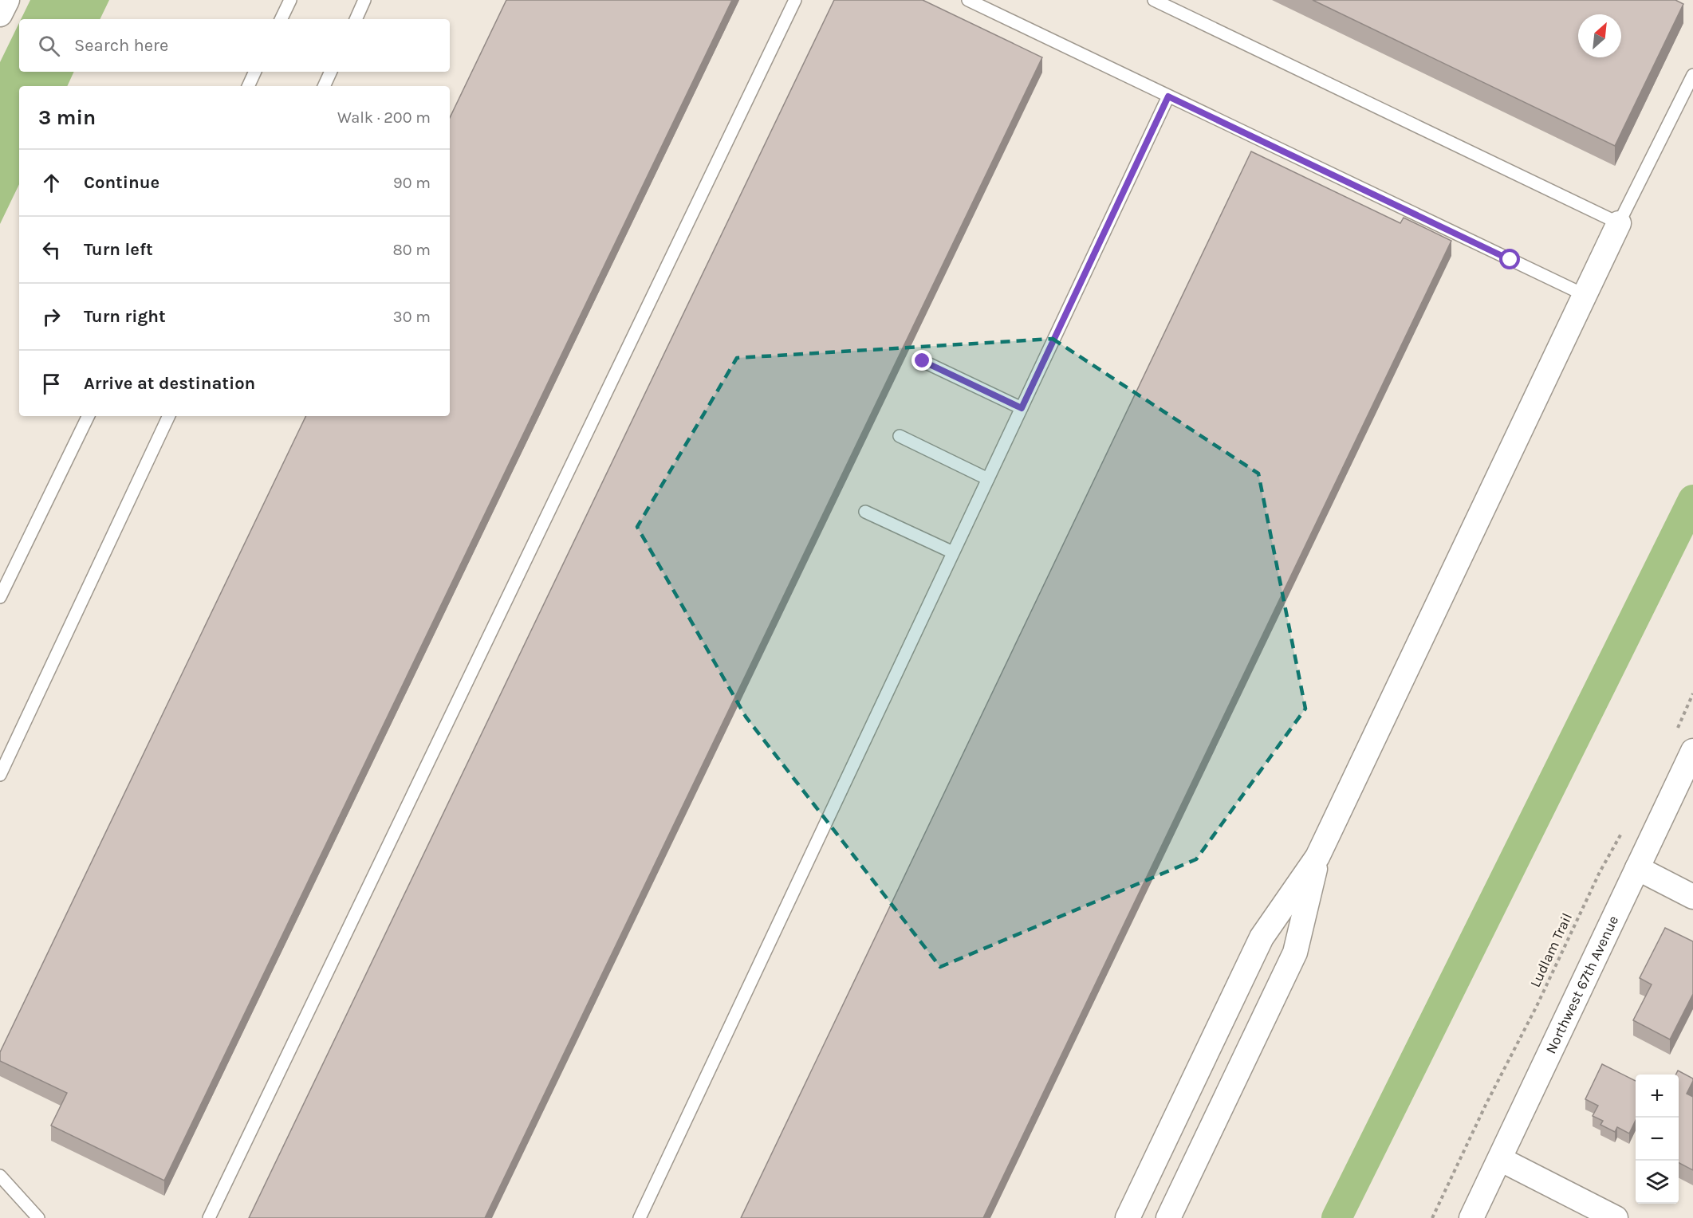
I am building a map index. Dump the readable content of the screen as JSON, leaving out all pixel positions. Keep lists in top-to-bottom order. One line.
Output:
{"streets":{"street":["Northwest 67th Avenue"],"path":["Ludlam Trail"]},"north":"top right","page":{"search":"Search here","heading":["3 min","Walk · 200 m"],"list":[["Continue","90 m"],["Turn left","80 m"],["Turn right","30 m"],"Arrive at destination"],"map_buttons":["+","−"]}}
